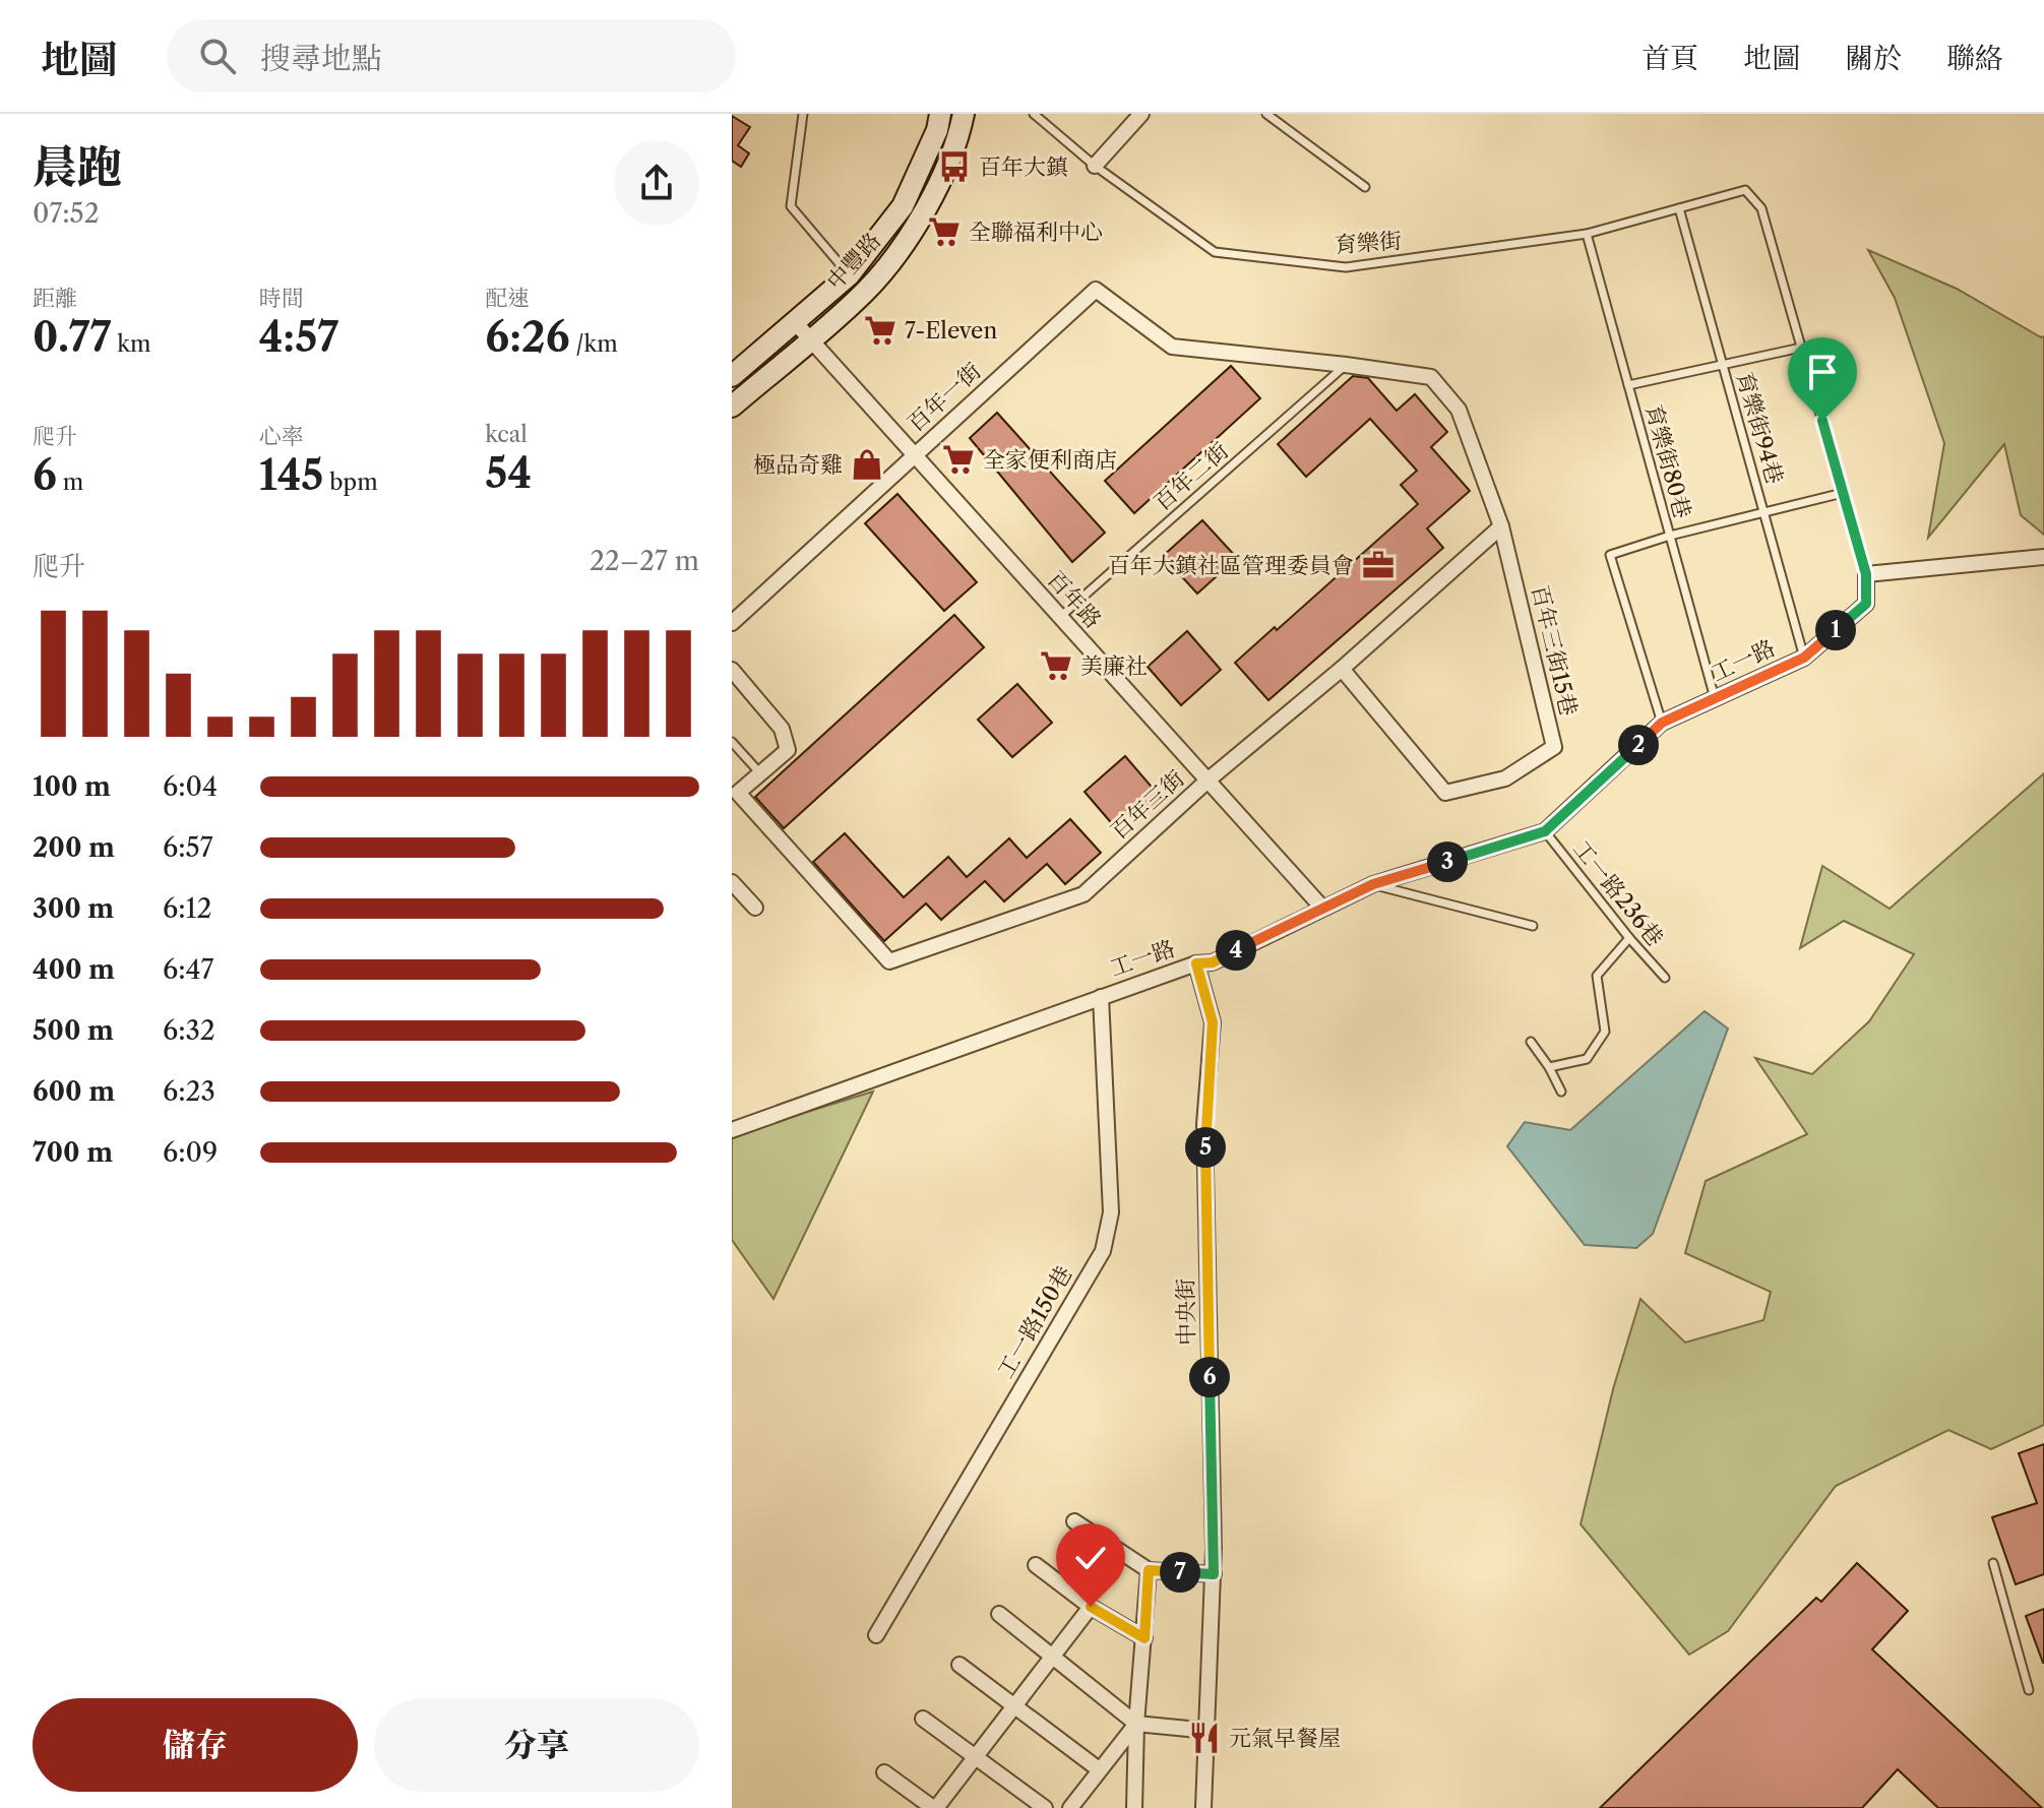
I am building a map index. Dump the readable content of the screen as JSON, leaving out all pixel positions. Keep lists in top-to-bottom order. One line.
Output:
{"streets":{"main road":["中豐路"],"street":["百年一街","百年路","百年三街15巷","工一路","百年三街","中央街","工一路150巷"],"lane":["育樂街","育樂街94巷","育樂街80巷","百年二街","工一路236巷"]},"crossings":[["育樂街","育樂街94巷"],["育樂街","育樂街80巷"],["中豐路","百年路"],["百年一街","百年二街"],["百年一街","百年路"],["育樂街94巷","工一路"],["育樂街80巷","工一路"],["百年二街","百年路"],["百年路","工一路"],["百年路","百年三街"],["百年三街15巷","百年三街"],["工一路","工一路236巷"],["工一路","中央街"],["工一路","工一路150巷"]],"places":{"bus stop":["百年大鎮"],"supermarket":["全聯福利中心","7-Eleven","全家便利商店","美廉社"],"shop":["極品奇雞"],"office":["百年大鎮社區管理委員會"],"restaurant":["元氣早餐屋"]},"page":{"header":"地圖","search":"搜尋地點","nav":["首頁","地圖","關於","聯絡"],"heading":["晨跑","07:52"],"stats":[["距離","0.77 km"],["時間","4:57"],["配速","6:26 /km"],["爬升","6 m"],["心率","145 bpm"],["kcal","54"]],"chart":["爬升","22–27 m"],"pins":["1","2","3","4","5","6","7"],"list":[{"name":"100 m","note":"6:04"},{"name":"200 m","note":"6:57"},{"name":"300 m","note":"6:12"},{"name":"400 m","note":"6:47"},{"name":"500 m","note":"6:32"},{"name":"600 m","note":"6:23"},{"name":"700 m","note":"6:09"}],"buttons":["儲存","分享"]}}
